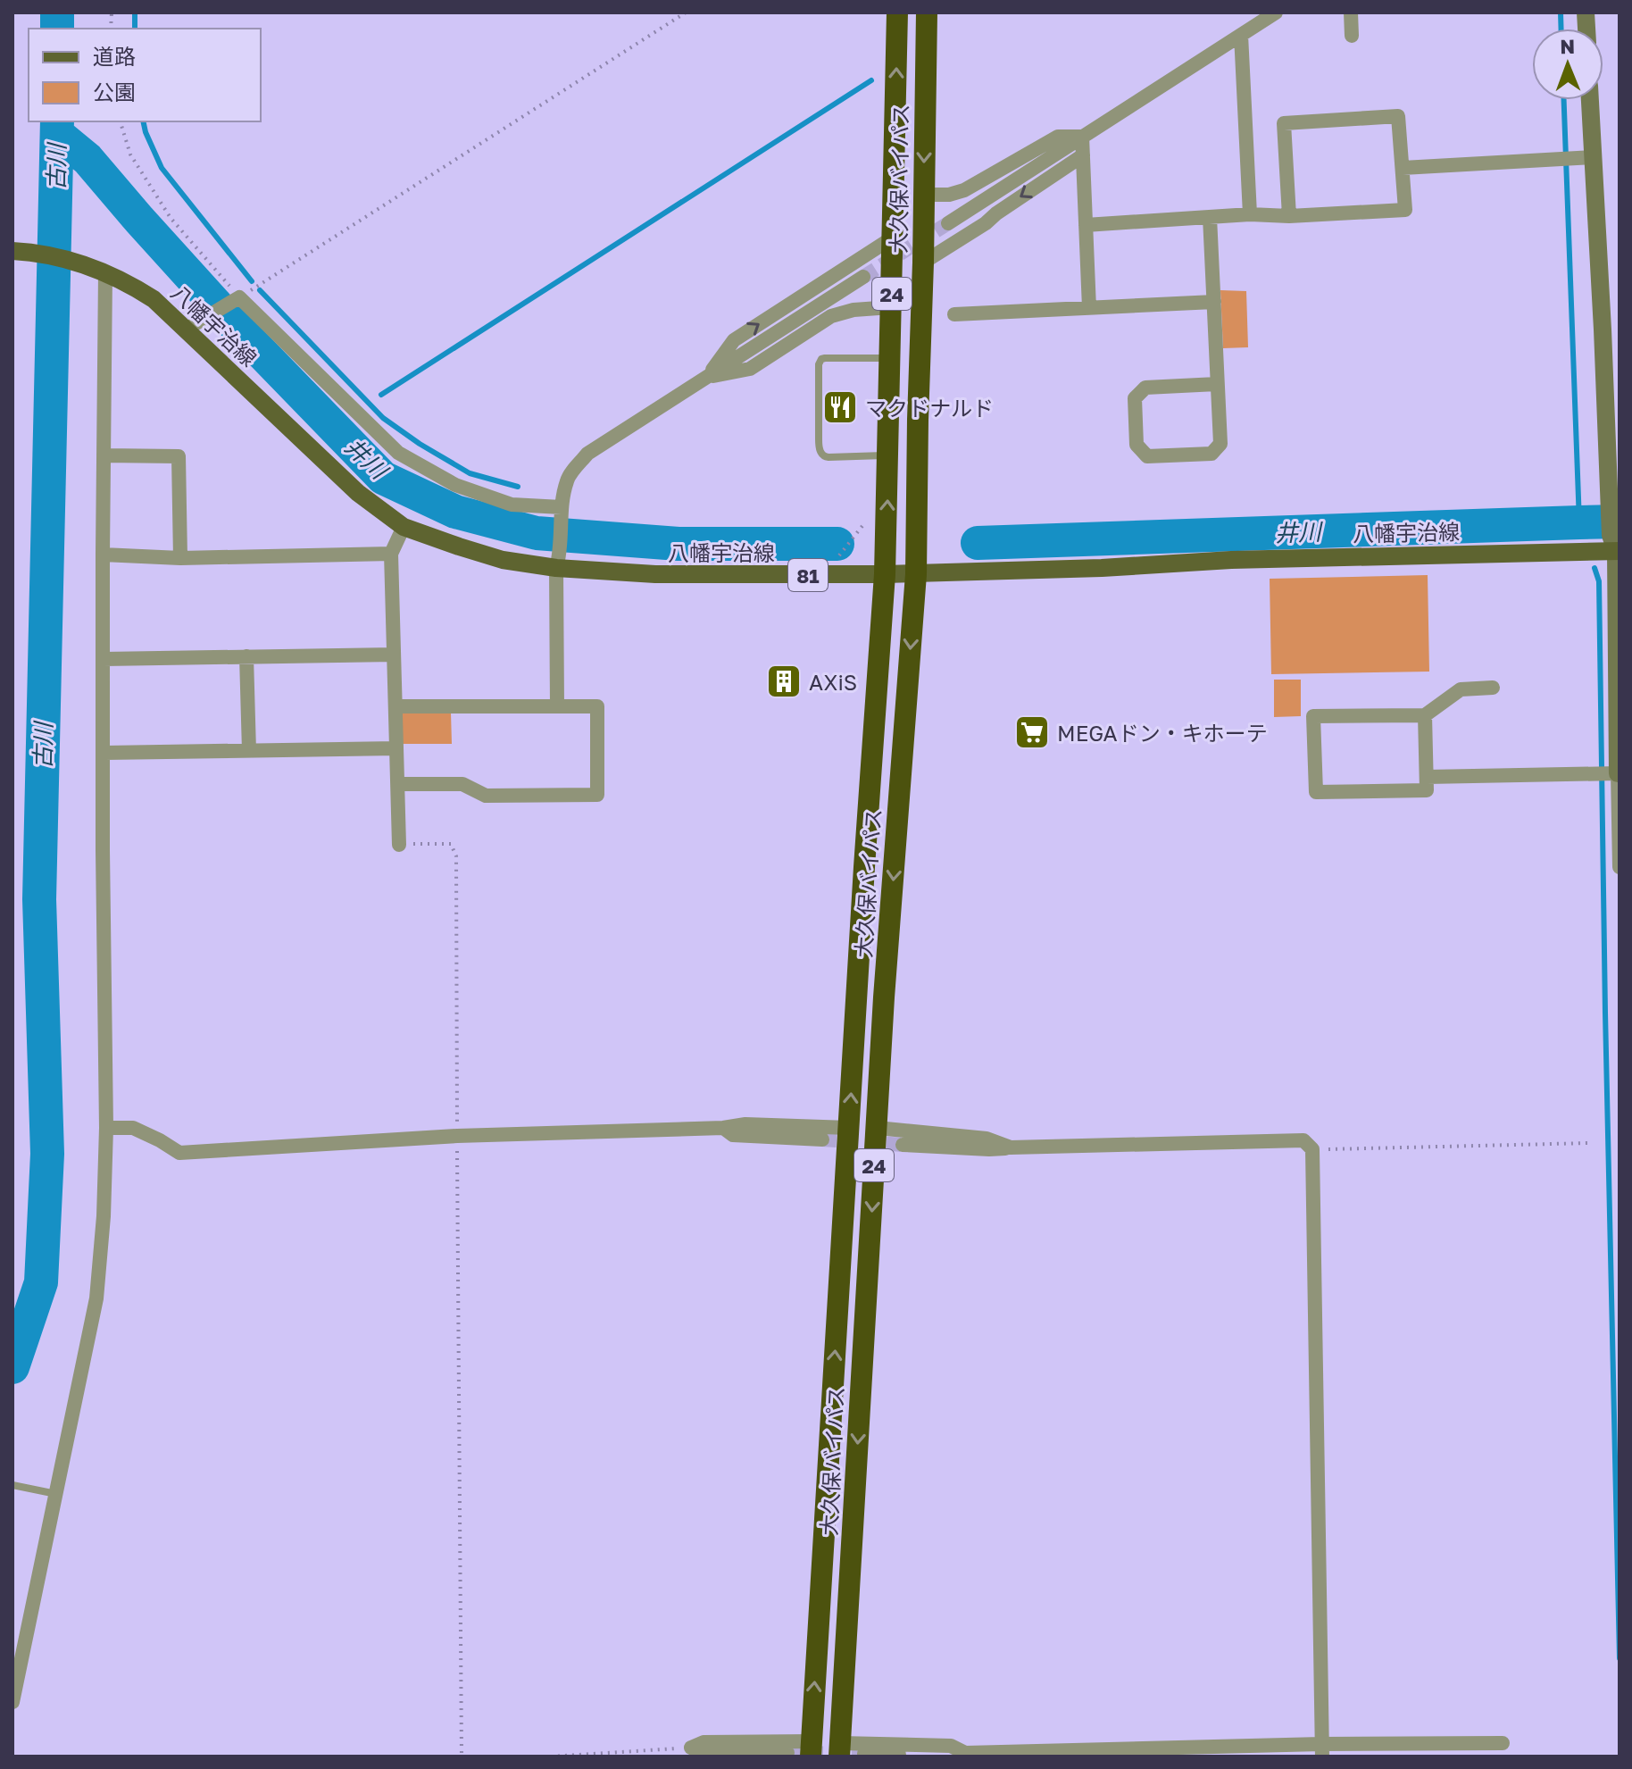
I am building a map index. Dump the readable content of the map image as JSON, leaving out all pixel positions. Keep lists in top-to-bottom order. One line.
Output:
{"streets":{"highway":["大久保バイパス","24"],"main road":["八幡宇治線","81"]},"crossings":[["大久保バイパス","八幡宇治線"]],"water":["古川","井川"],"places":{"restaurant":["マクドナルド"],"building":["AXiS"],"supermarket":["MEGAドン・キホーテ"]},"legend":["道路","公園"],"north":"top"}
